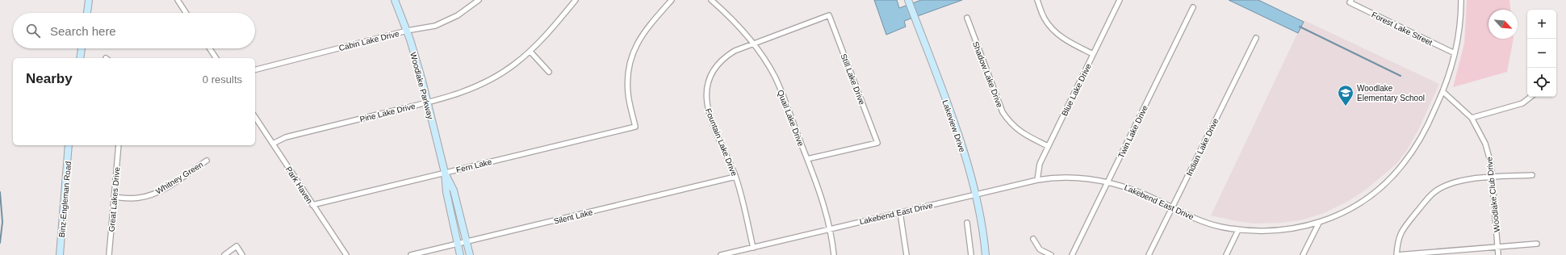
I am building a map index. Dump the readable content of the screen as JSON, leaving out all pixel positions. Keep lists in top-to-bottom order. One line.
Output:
{"streets":{"street":["Forest Lake Street","Cabin Lake Drive","Shadow Lake Drive","Still Lake Drive","Woodlake Parkway","Blue Lake Drive","Pine Lake Drive","Quail Lake Drive","Lakeview Drive","Twin Lake Drive","Fountain Lake Drive","Indian Lake Drive","Fern Lake","Whitney Green","Park Haven","Woodlake Club Drive","Binz-Engleman Road","Great Lakes Drive","Lakebend East Drive","Silent Lake"]},"crossings":[["Forest Lake Street","Lakebend East Drive"],["Cabin Lake Drive","Woodlake Parkway"],["Shadow Lake Drive","Blue Lake Drive"],["Still Lake Drive","Quail Lake Drive"],["Still Lake Drive","Fountain Lake Drive"],["Woodlake Parkway","Pine Lake Drive"],["Woodlake Parkway","Fern Lake"],["Woodlake Parkway","Silent Lake"],["Blue Lake Drive","Lakebend East Drive"],["Pine Lake Drive","Park Haven"],["Quail Lake Drive","Fountain Lake Drive"],["Quail Lake Drive","Lakebend East Drive"],["Lakeview Drive","Lakebend East Drive"],["Twin Lake Drive","Lakebend East Drive"],["Fountain Lake Drive","Lakebend East Drive"],["Fountain Lake Drive","Silent Lake"],["Indian Lake Drive","Lakebend East Drive"],["Fern Lake","Park Haven"],["Whitney Green","Great Lakes Drive"],["Woodlake Club Drive","Lakebend East Drive"]],"places":{"school or university":["Woodlake Elementary School"]},"north":"bottom right","page":{"map_buttons":["+","−"],"search":"Search here","heading":["Nearby","0 results"]}}
